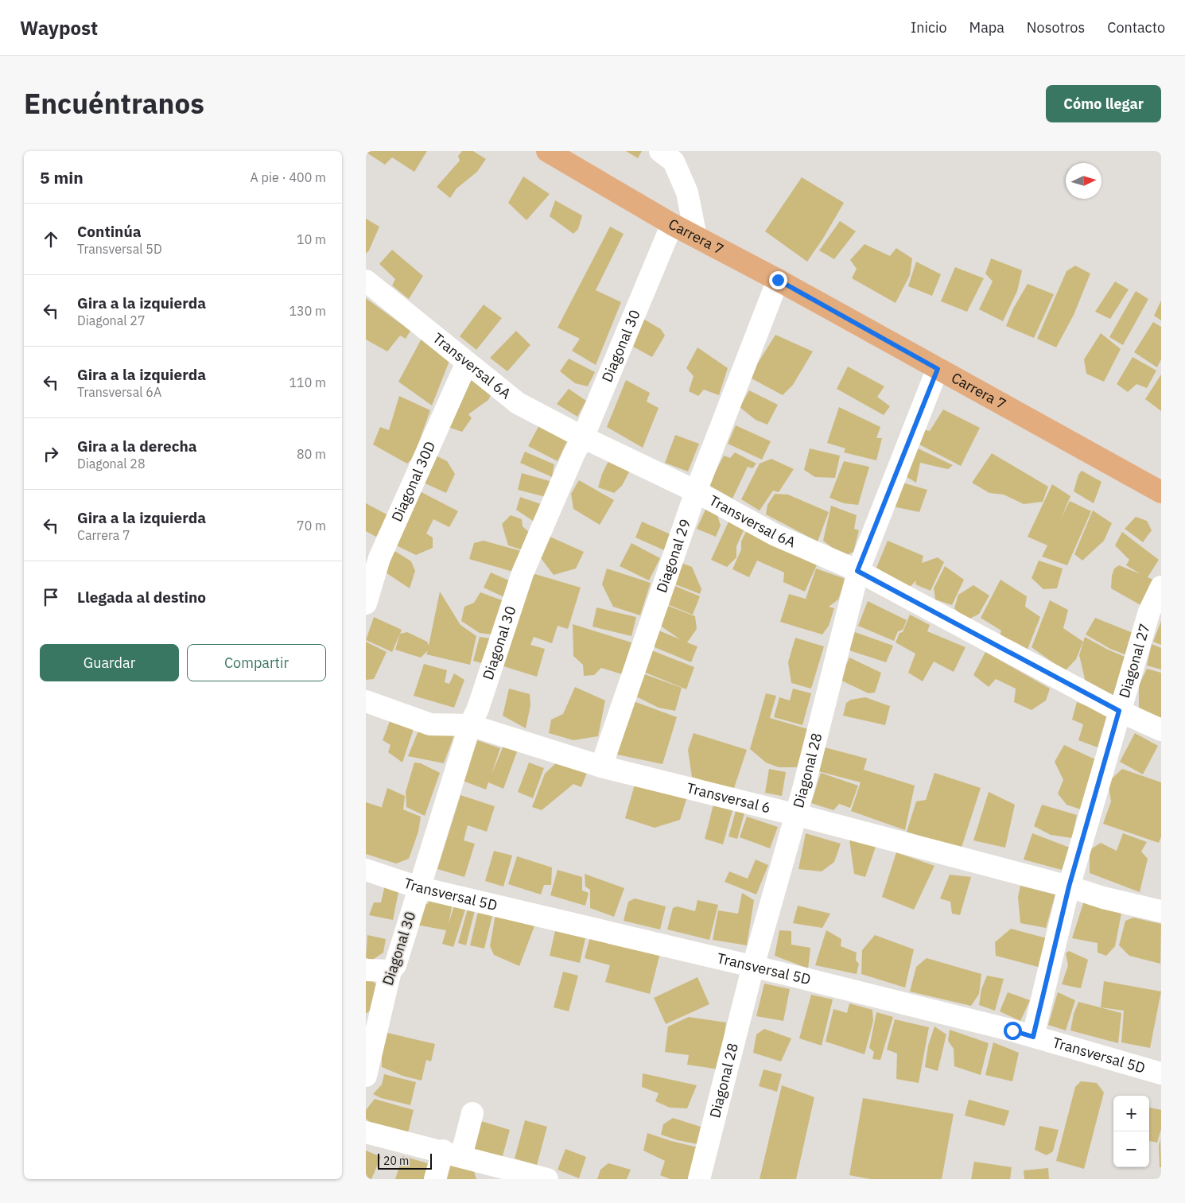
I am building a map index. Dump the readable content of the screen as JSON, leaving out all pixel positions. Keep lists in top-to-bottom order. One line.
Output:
{"streets":{"main road":["Carrera 7"],"street":["Diagonal 30","Transversal 6A","Diagonal 30D","Diagonal 29","Diagonal 27","Diagonal 28","Transversal 6","Transversal 5D"]},"crossings":[["Carrera 7","Diagonal 30"],["Carrera 7","Diagonal 29"],["Carrera 7","Diagonal 28"],["Diagonal 30","Transversal 6A"],["Diagonal 30","Transversal 6"],["Diagonal 30","Transversal 5D"],["Transversal 6A","Diagonal 30D"],["Transversal 6A","Diagonal 29"],["Transversal 6A","Diagonal 27"],["Transversal 6A","Diagonal 28"],["Diagonal 29","Transversal 6"],["Diagonal 27","Transversal 6"],["Diagonal 27","Transversal 5D"],["Diagonal 28","Transversal 6"],["Diagonal 28","Transversal 5D"]],"scale_bar":"20 m","north":"right","page":{"header":"Waypost","nav":["Inicio","Mapa","Nosotros","Contacto"],"title":"Encuéntranos","buttons":["Cómo llegar",["Guardar","Compartir"]],"heading":["5 min","A pie · 400 m"],"list":[["Continúa","Transversal 5D","10 m"],["Gira a la izquierda","Diagonal 27","130 m"],["Gira a la izquierda","Transversal 6A","110 m"],["Gira a la derecha","Diagonal 28","80 m"],["Gira a la izquierda","Carrera 7","70 m"],"Llegada al destino"],"map_buttons":["+","−"],"scale":"20 m"}}
